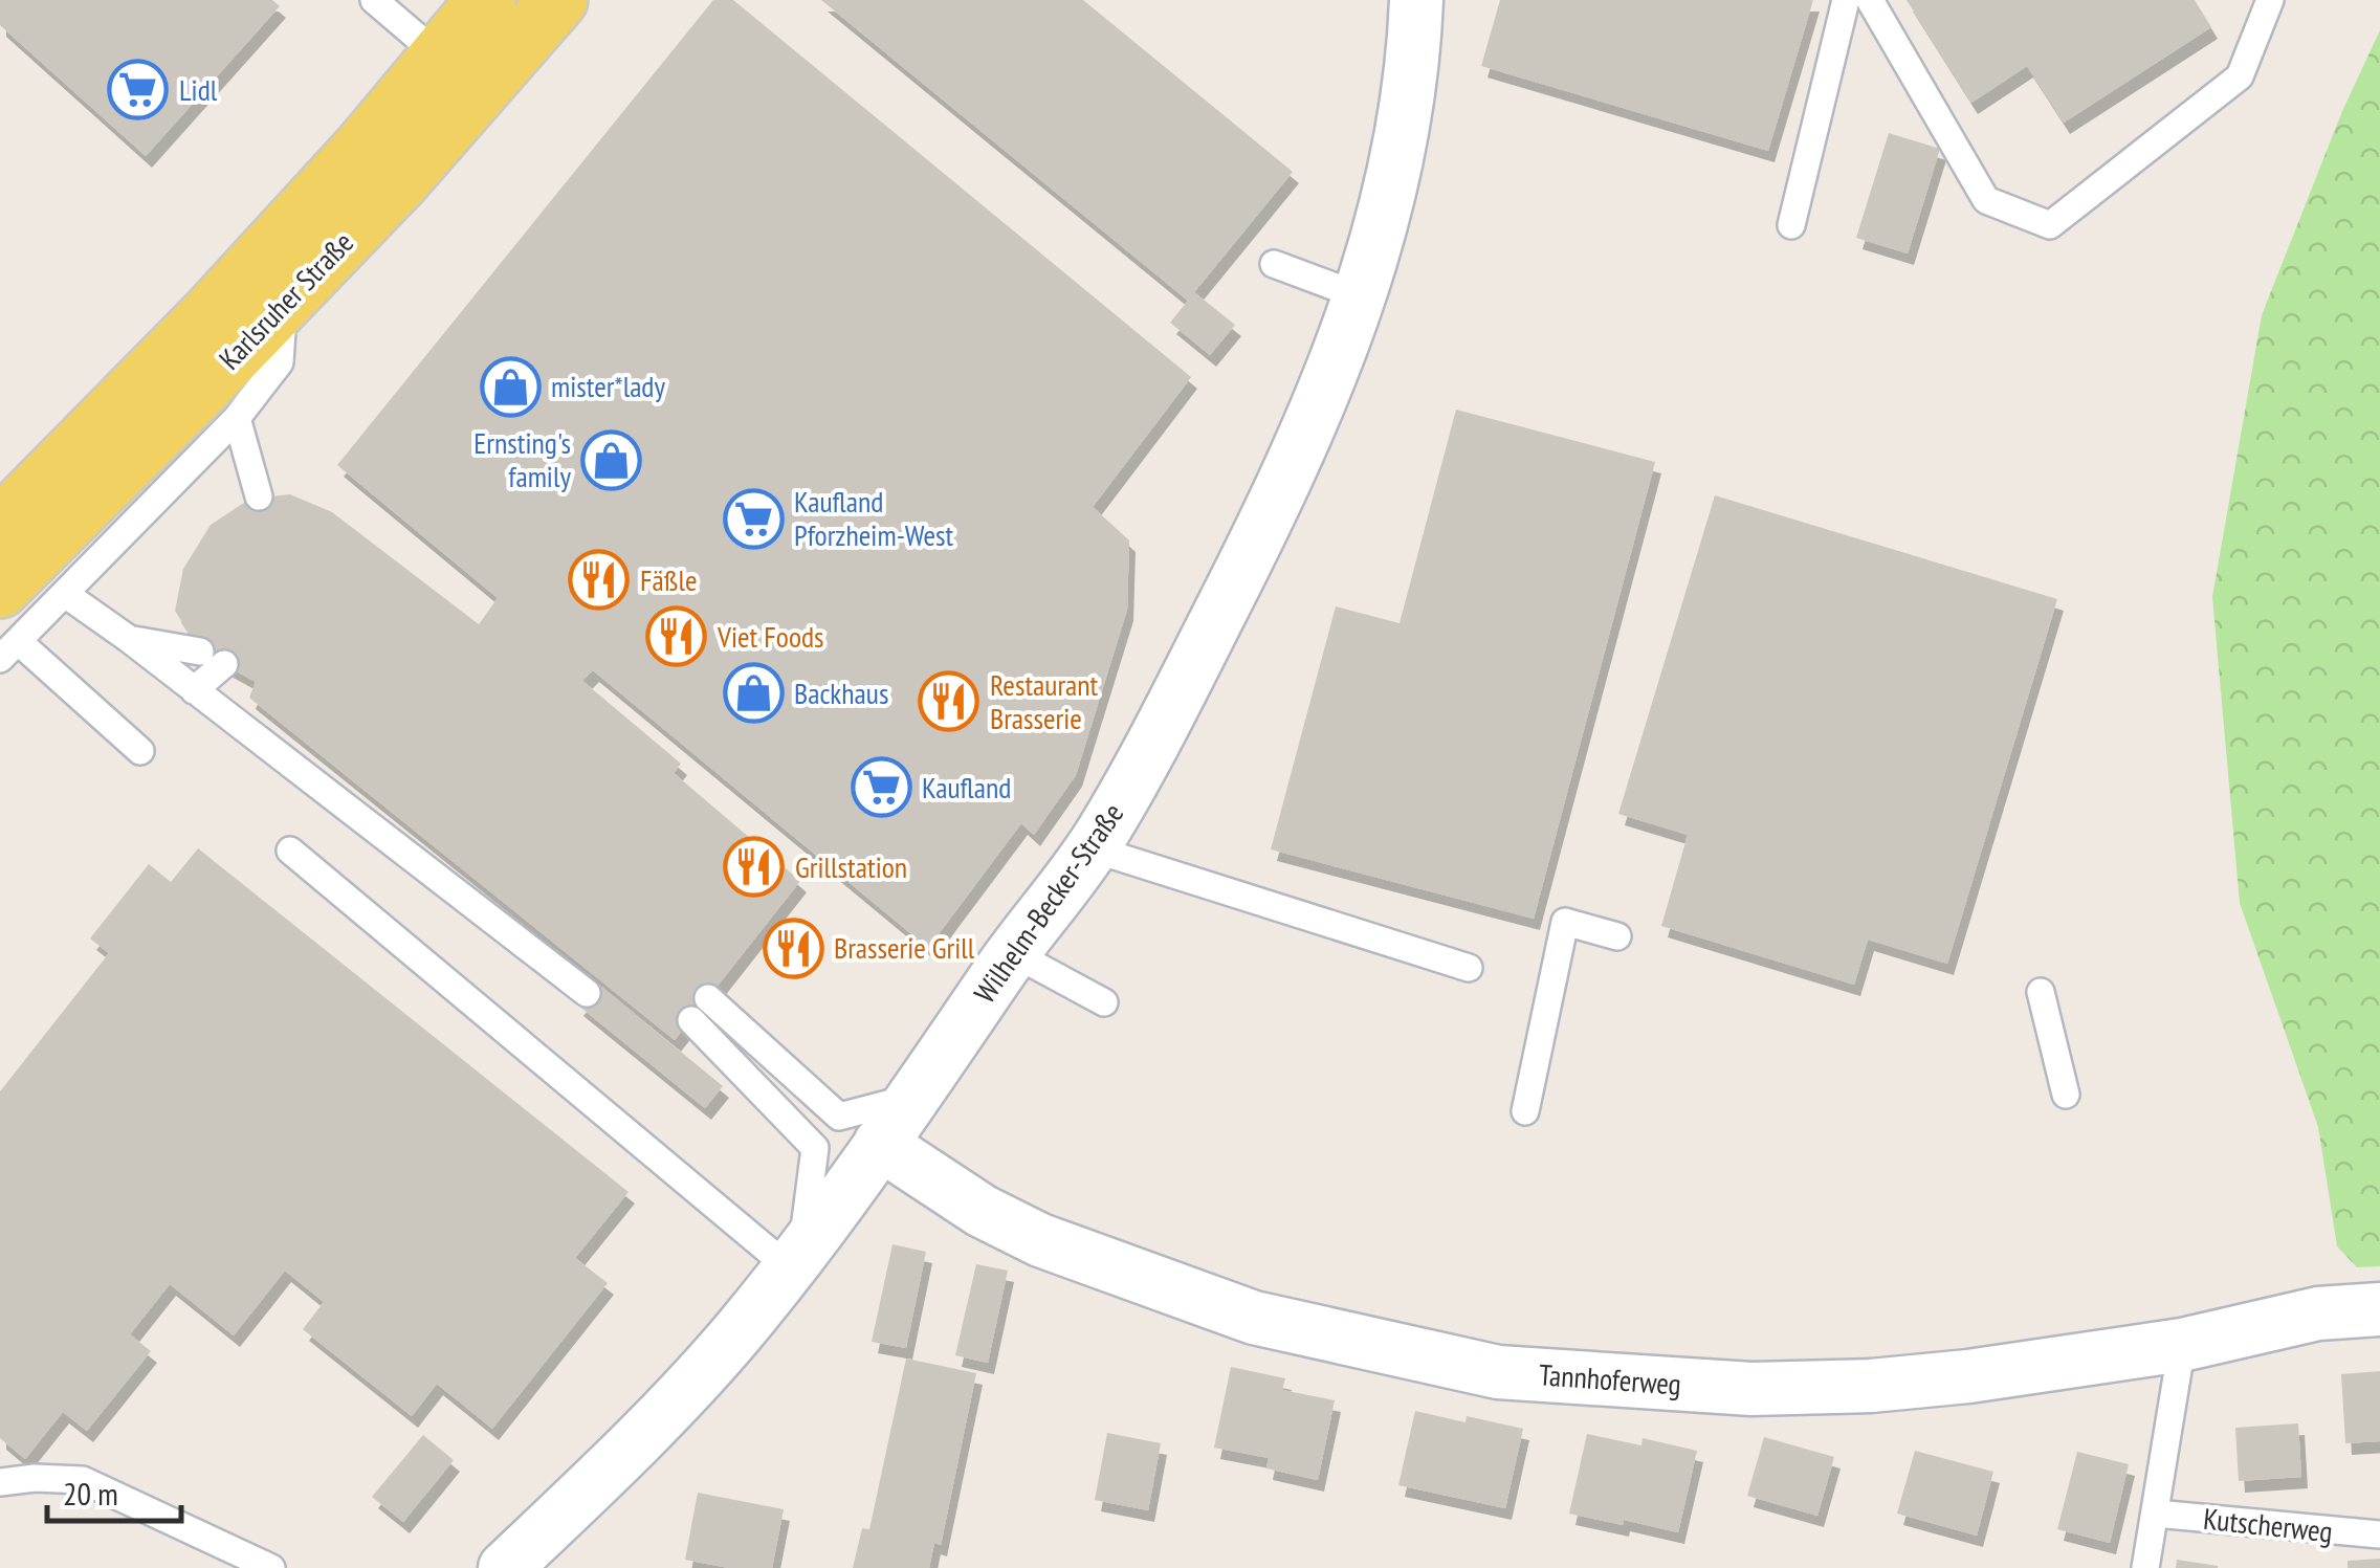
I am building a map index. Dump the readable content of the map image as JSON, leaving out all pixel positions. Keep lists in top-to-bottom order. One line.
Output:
{"streets":{"main road":["Karlsruher Straße"],"street":["Wilhelm-Becker-Straße","Tannhoferweg"],"lane":["Kutscherweg"]},"crossings":[["Wilhelm-Becker-Straße","Tannhoferweg"]],"places":{"supermarket":["Lidl","Kaufland Pforzheim-West","Kaufland"],"shop":["mister*lady","Ernsting's family","Backhaus"],"restaurant":["Fäßle","Viet Foods","Restaurant Brasserie","Grillstation","Brasserie Grill"]},"scale_bar":"20 m"}
